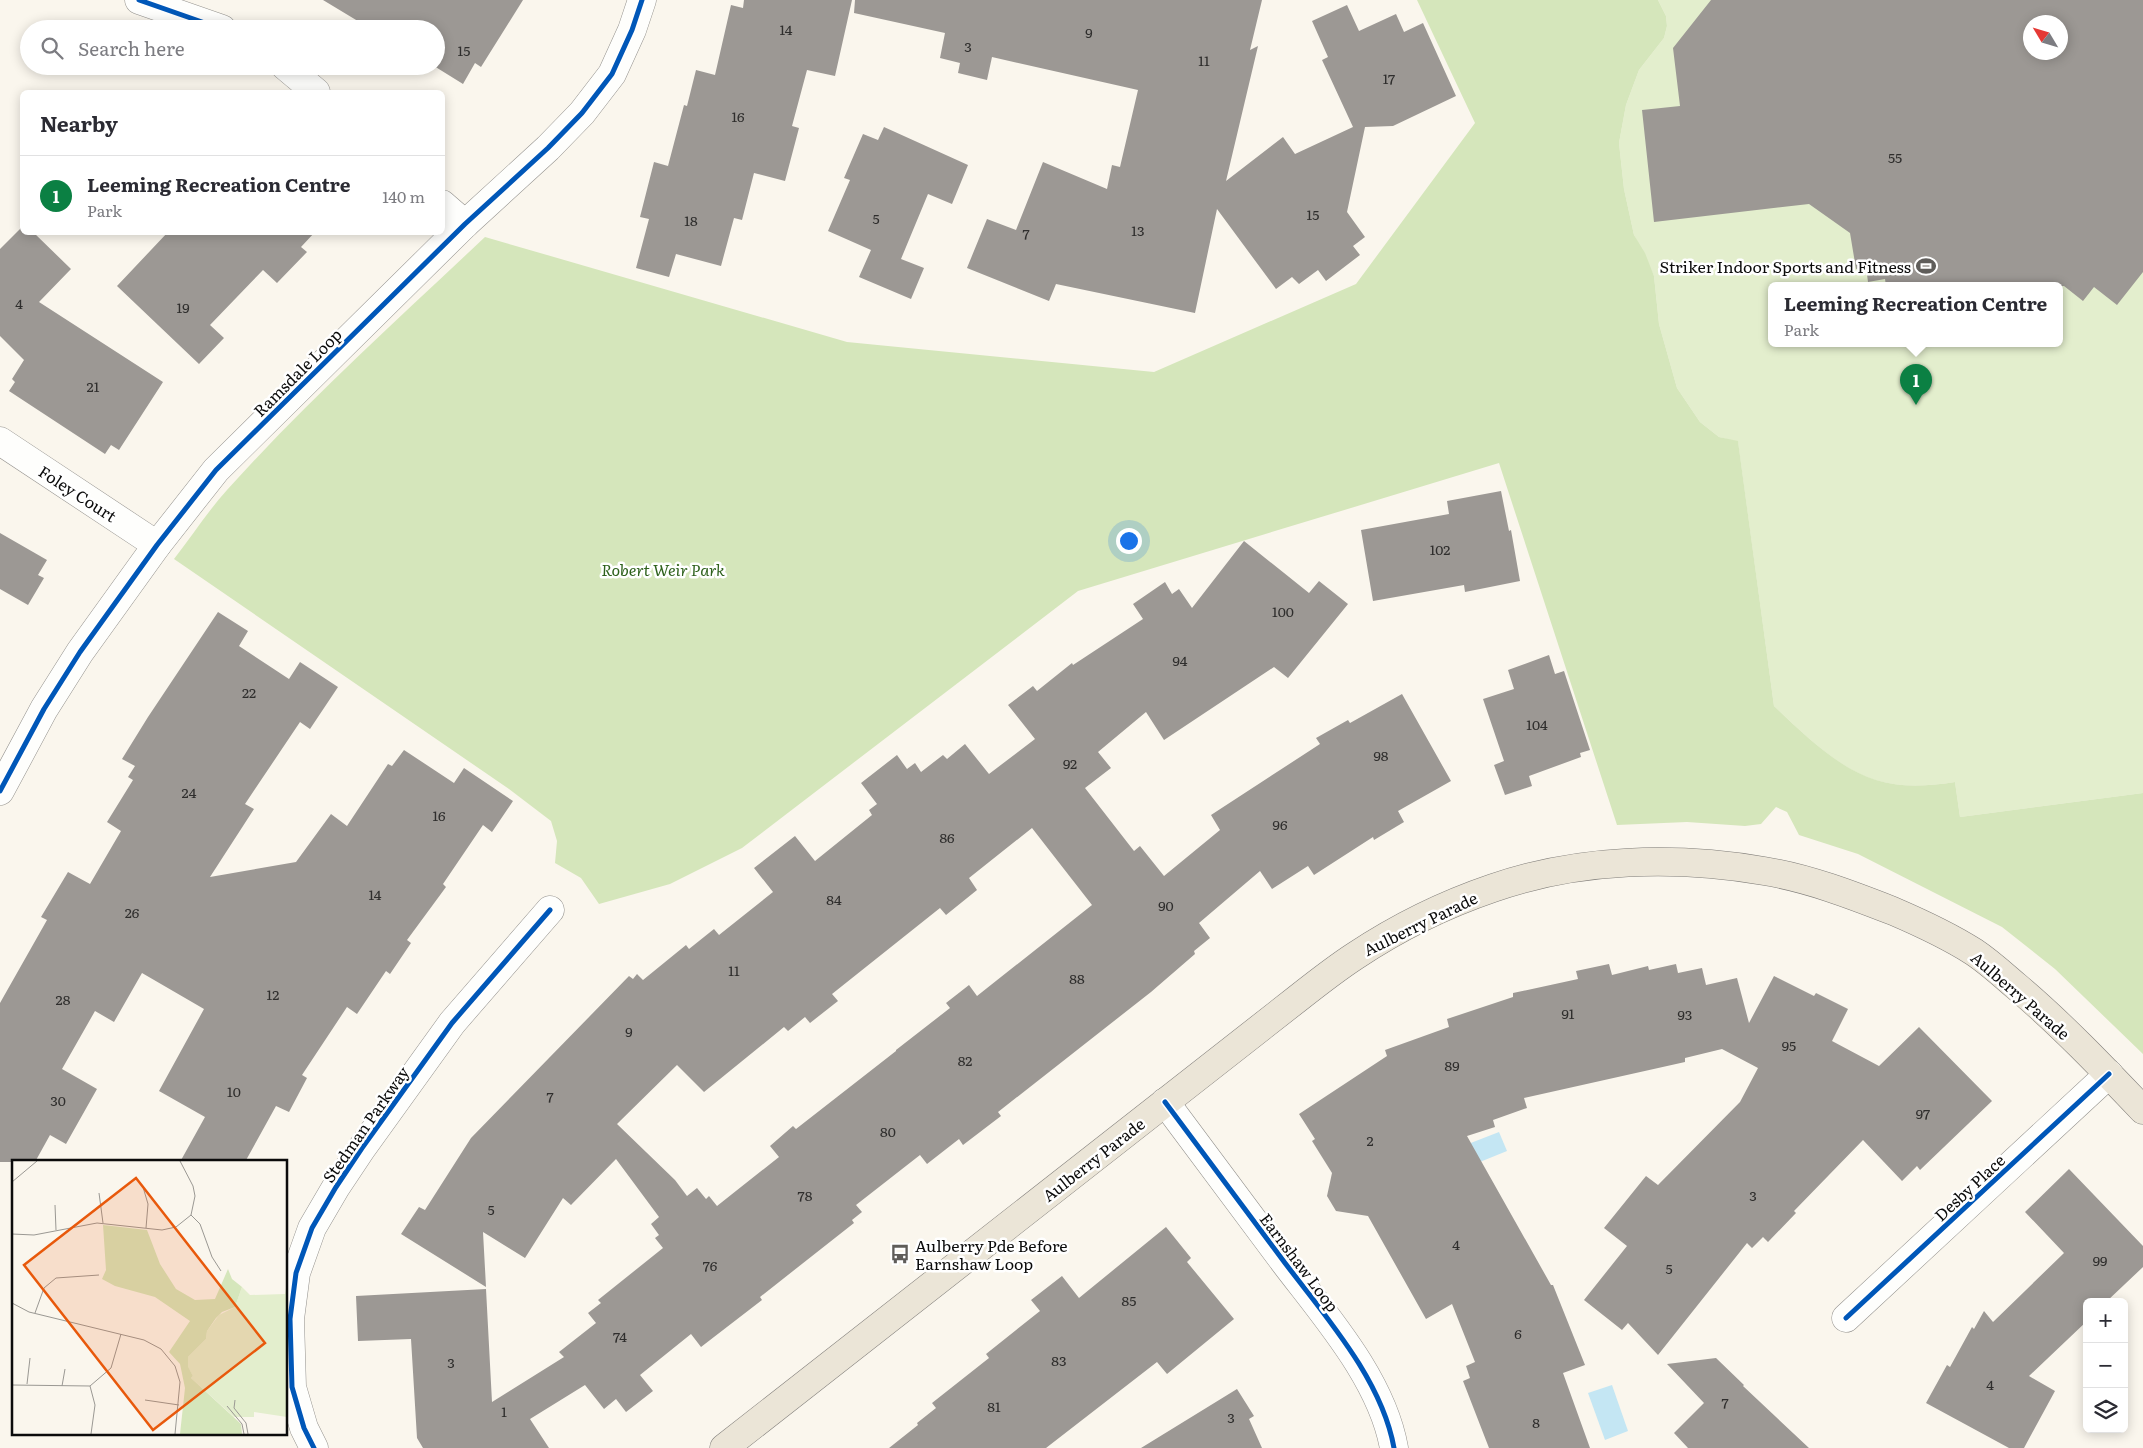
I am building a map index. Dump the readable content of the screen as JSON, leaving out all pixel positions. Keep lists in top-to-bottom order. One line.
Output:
{"streets":{"main road":["Aulberry Parade"],"street":["Ramsdale Loop","Foley Court","Stedman Parkway","Desby Place","Earnshaw Loop"]},"crossings":[["Ramsdale Loop","Foley Court"],["Aulberry Parade","Desby Place"],["Aulberry Parade","Earnshaw Loop"]],"parks":["Robert Weir Park"],"places":{"sports":["Striker Indoor Sports and Fitness"],"bus stop":["Aulberry Pde Before Earnshaw Loop"]},"house_numbers":["14","9","3","15","11","17","16","55","15","5","18","13","7","4","19","21","102","100","94","22","104","98","92","24","16","96","86","14","84","90","26","11","88","12","28","91","93","9","95","82","89","10","7","30","97","80","2","78","3","5","4","99","76","5","85","6","74","83","3","4","7","81","1","3","8"],"north":"top left","page":{"search":"Search here","heading":"Nearby","list":[{"mark":"1","name":"Leeming Recreation Centre","note":"Park","value":"140 m"}],"popup":["Leeming Recreation Centre","Park"],"pins":"1","map_buttons":["+","−"]}}
